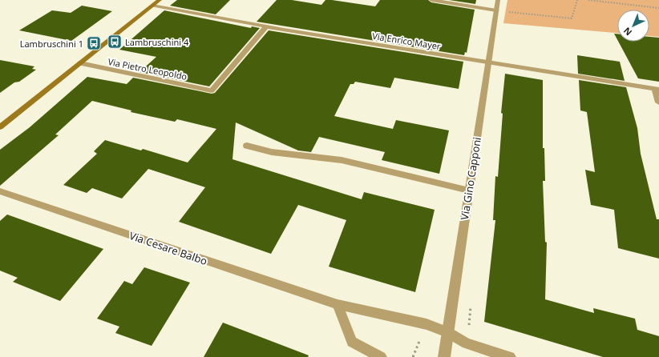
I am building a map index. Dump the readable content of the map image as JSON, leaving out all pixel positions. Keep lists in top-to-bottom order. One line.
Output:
{"streets":{"street":["Via Enrico Mayer","Via Pietro Leopoldo","Via Gino Capponi","Via Cesare Balbo"]},"crossings":[["Via Enrico Mayer","Via Pietro Leopoldo"],["Via Enrico Mayer","Via Gino Capponi"],["Via Gino Capponi","Via Cesare Balbo"]],"places":{"bus stop":["Lambruschini 4","Lambruschini 1"]},"north":"bottom left"}
